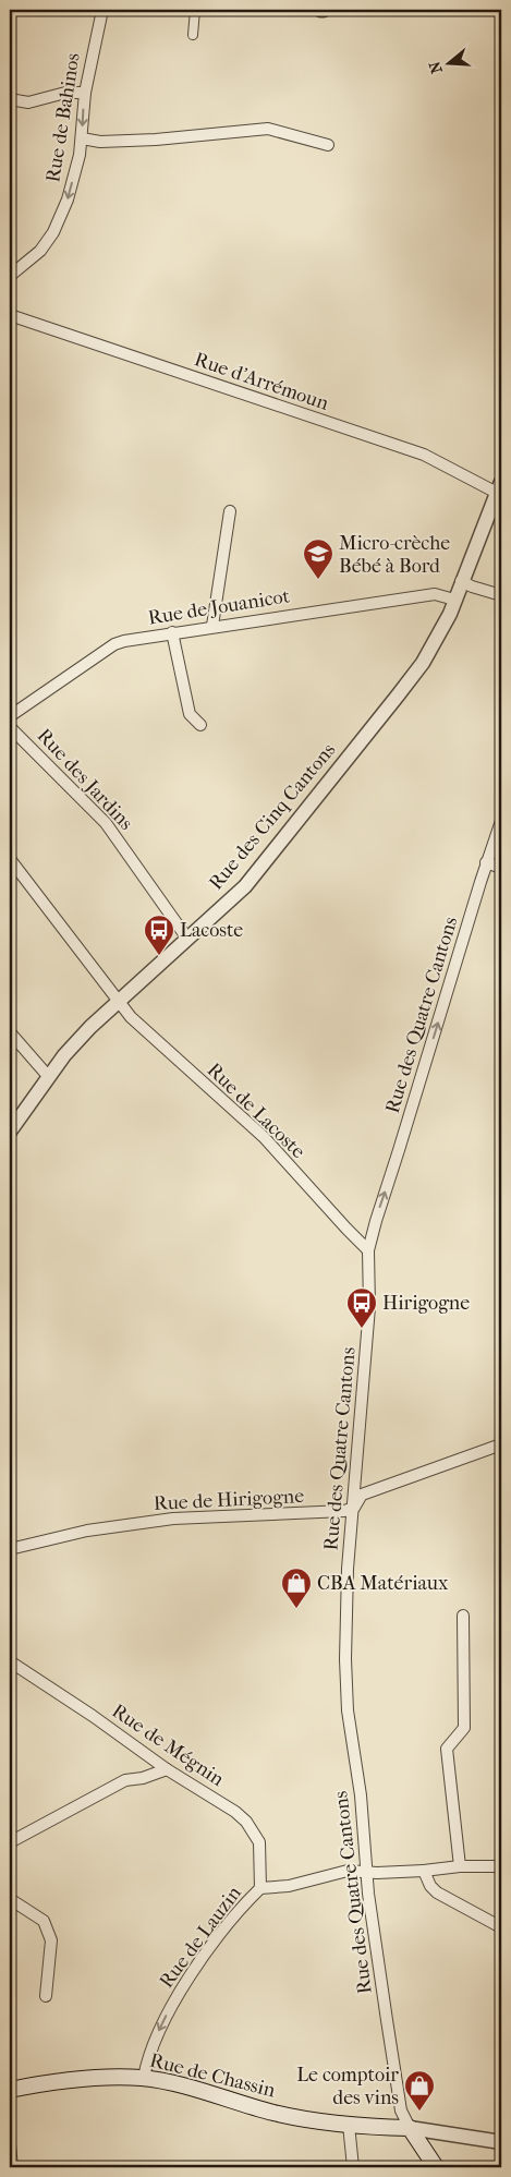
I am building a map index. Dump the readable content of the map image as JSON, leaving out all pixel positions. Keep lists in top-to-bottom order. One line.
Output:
{"streets":{"main road":["Rue de Chassin"],"street":["Rue de Bahinos","Rue d'Arrémoun","Rue de Jouanicot","Rue des Jardins","Rue des Cinq Cantons","Rue des Quatre Cantons","Rue de Lacoste","Rue de Hirigogne","Rue de Mégnin","Rue de Lauzin"]},"crossings":[["Rue d'Arrémoun","Rue des Cinq Cantons"],["Rue de Jouanicot","Rue des Cinq Cantons"],["Rue des Jardins","Rue des Cinq Cantons"],["Rue des Cinq Cantons","Rue de Lacoste"],["Rue des Quatre Cantons","Rue de Lacoste"],["Rue des Quatre Cantons","Rue de Hirigogne"],["Rue des Quatre Cantons","Rue de Lauzin"],["Rue des Quatre Cantons","Rue de Chassin"],["Rue de Mégnin","Rue de Lauzin"],["Rue de Lauzin","Rue de Chassin"]],"one_way":["Rue de Bahinos","Rue de Lauzin"],"places":{"school or university":["Micro-crèche Bébé à Bord"],"bus stop":["Lacoste","Hirigogne"],"shop":["CBA Matériaux","Le comptoir des vins"]},"north":"left"}
